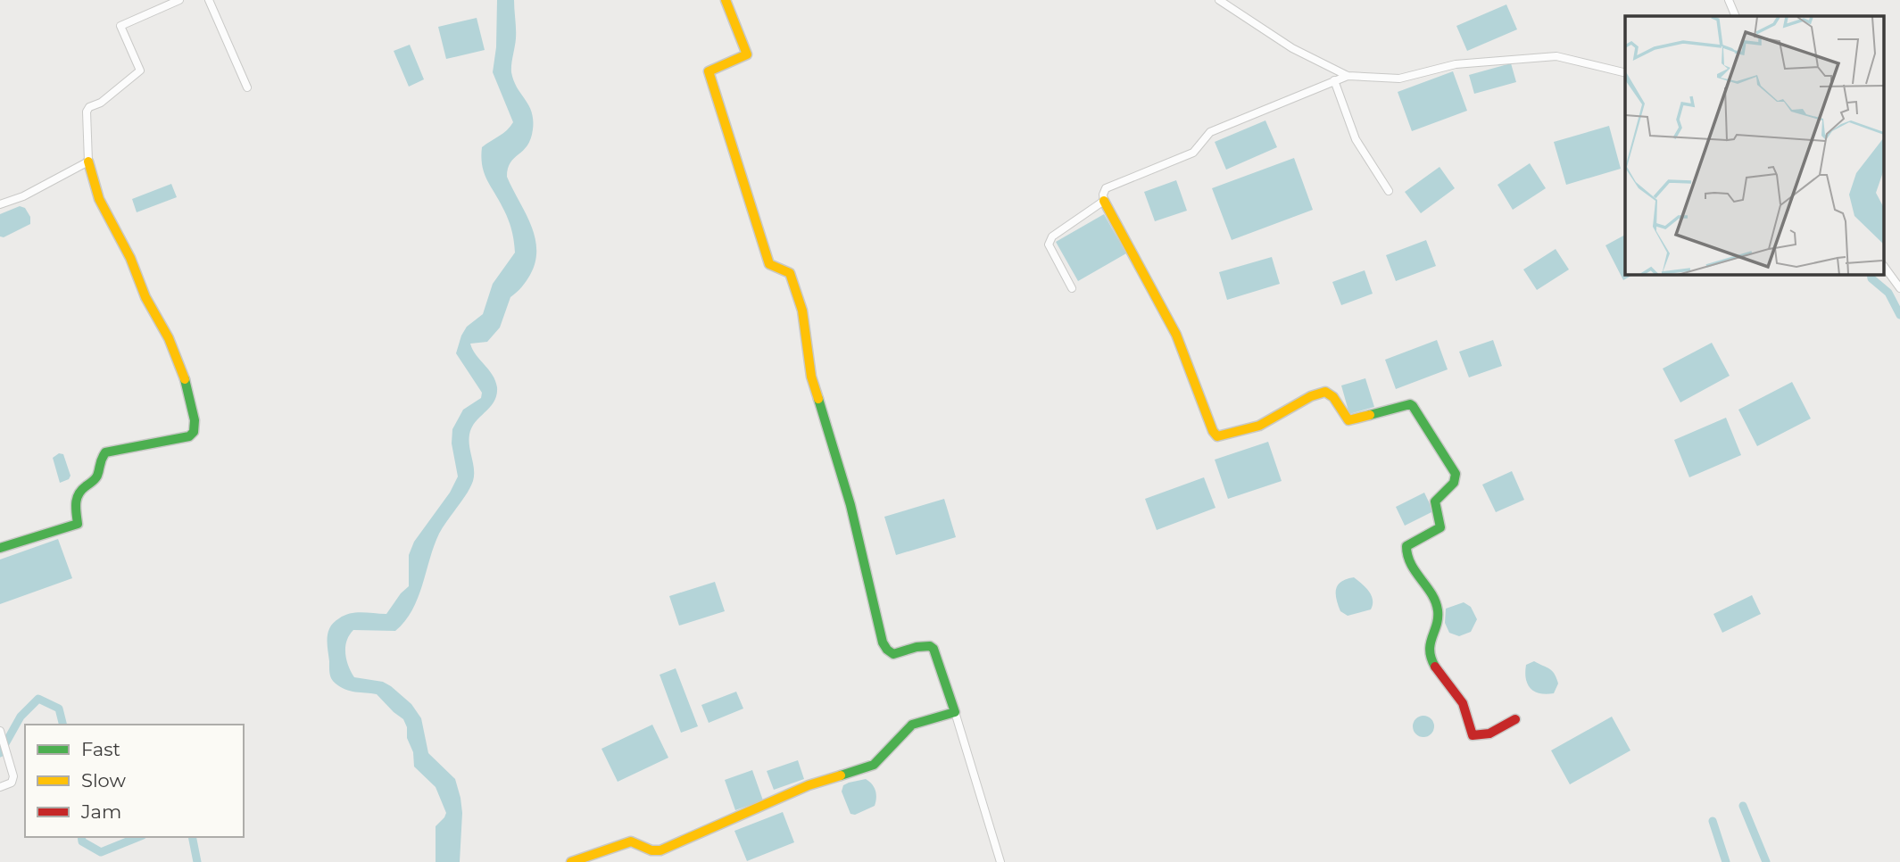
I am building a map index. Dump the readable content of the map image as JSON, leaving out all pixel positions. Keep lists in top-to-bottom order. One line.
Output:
{"legend":["Fast","Slow","Jam"]}
